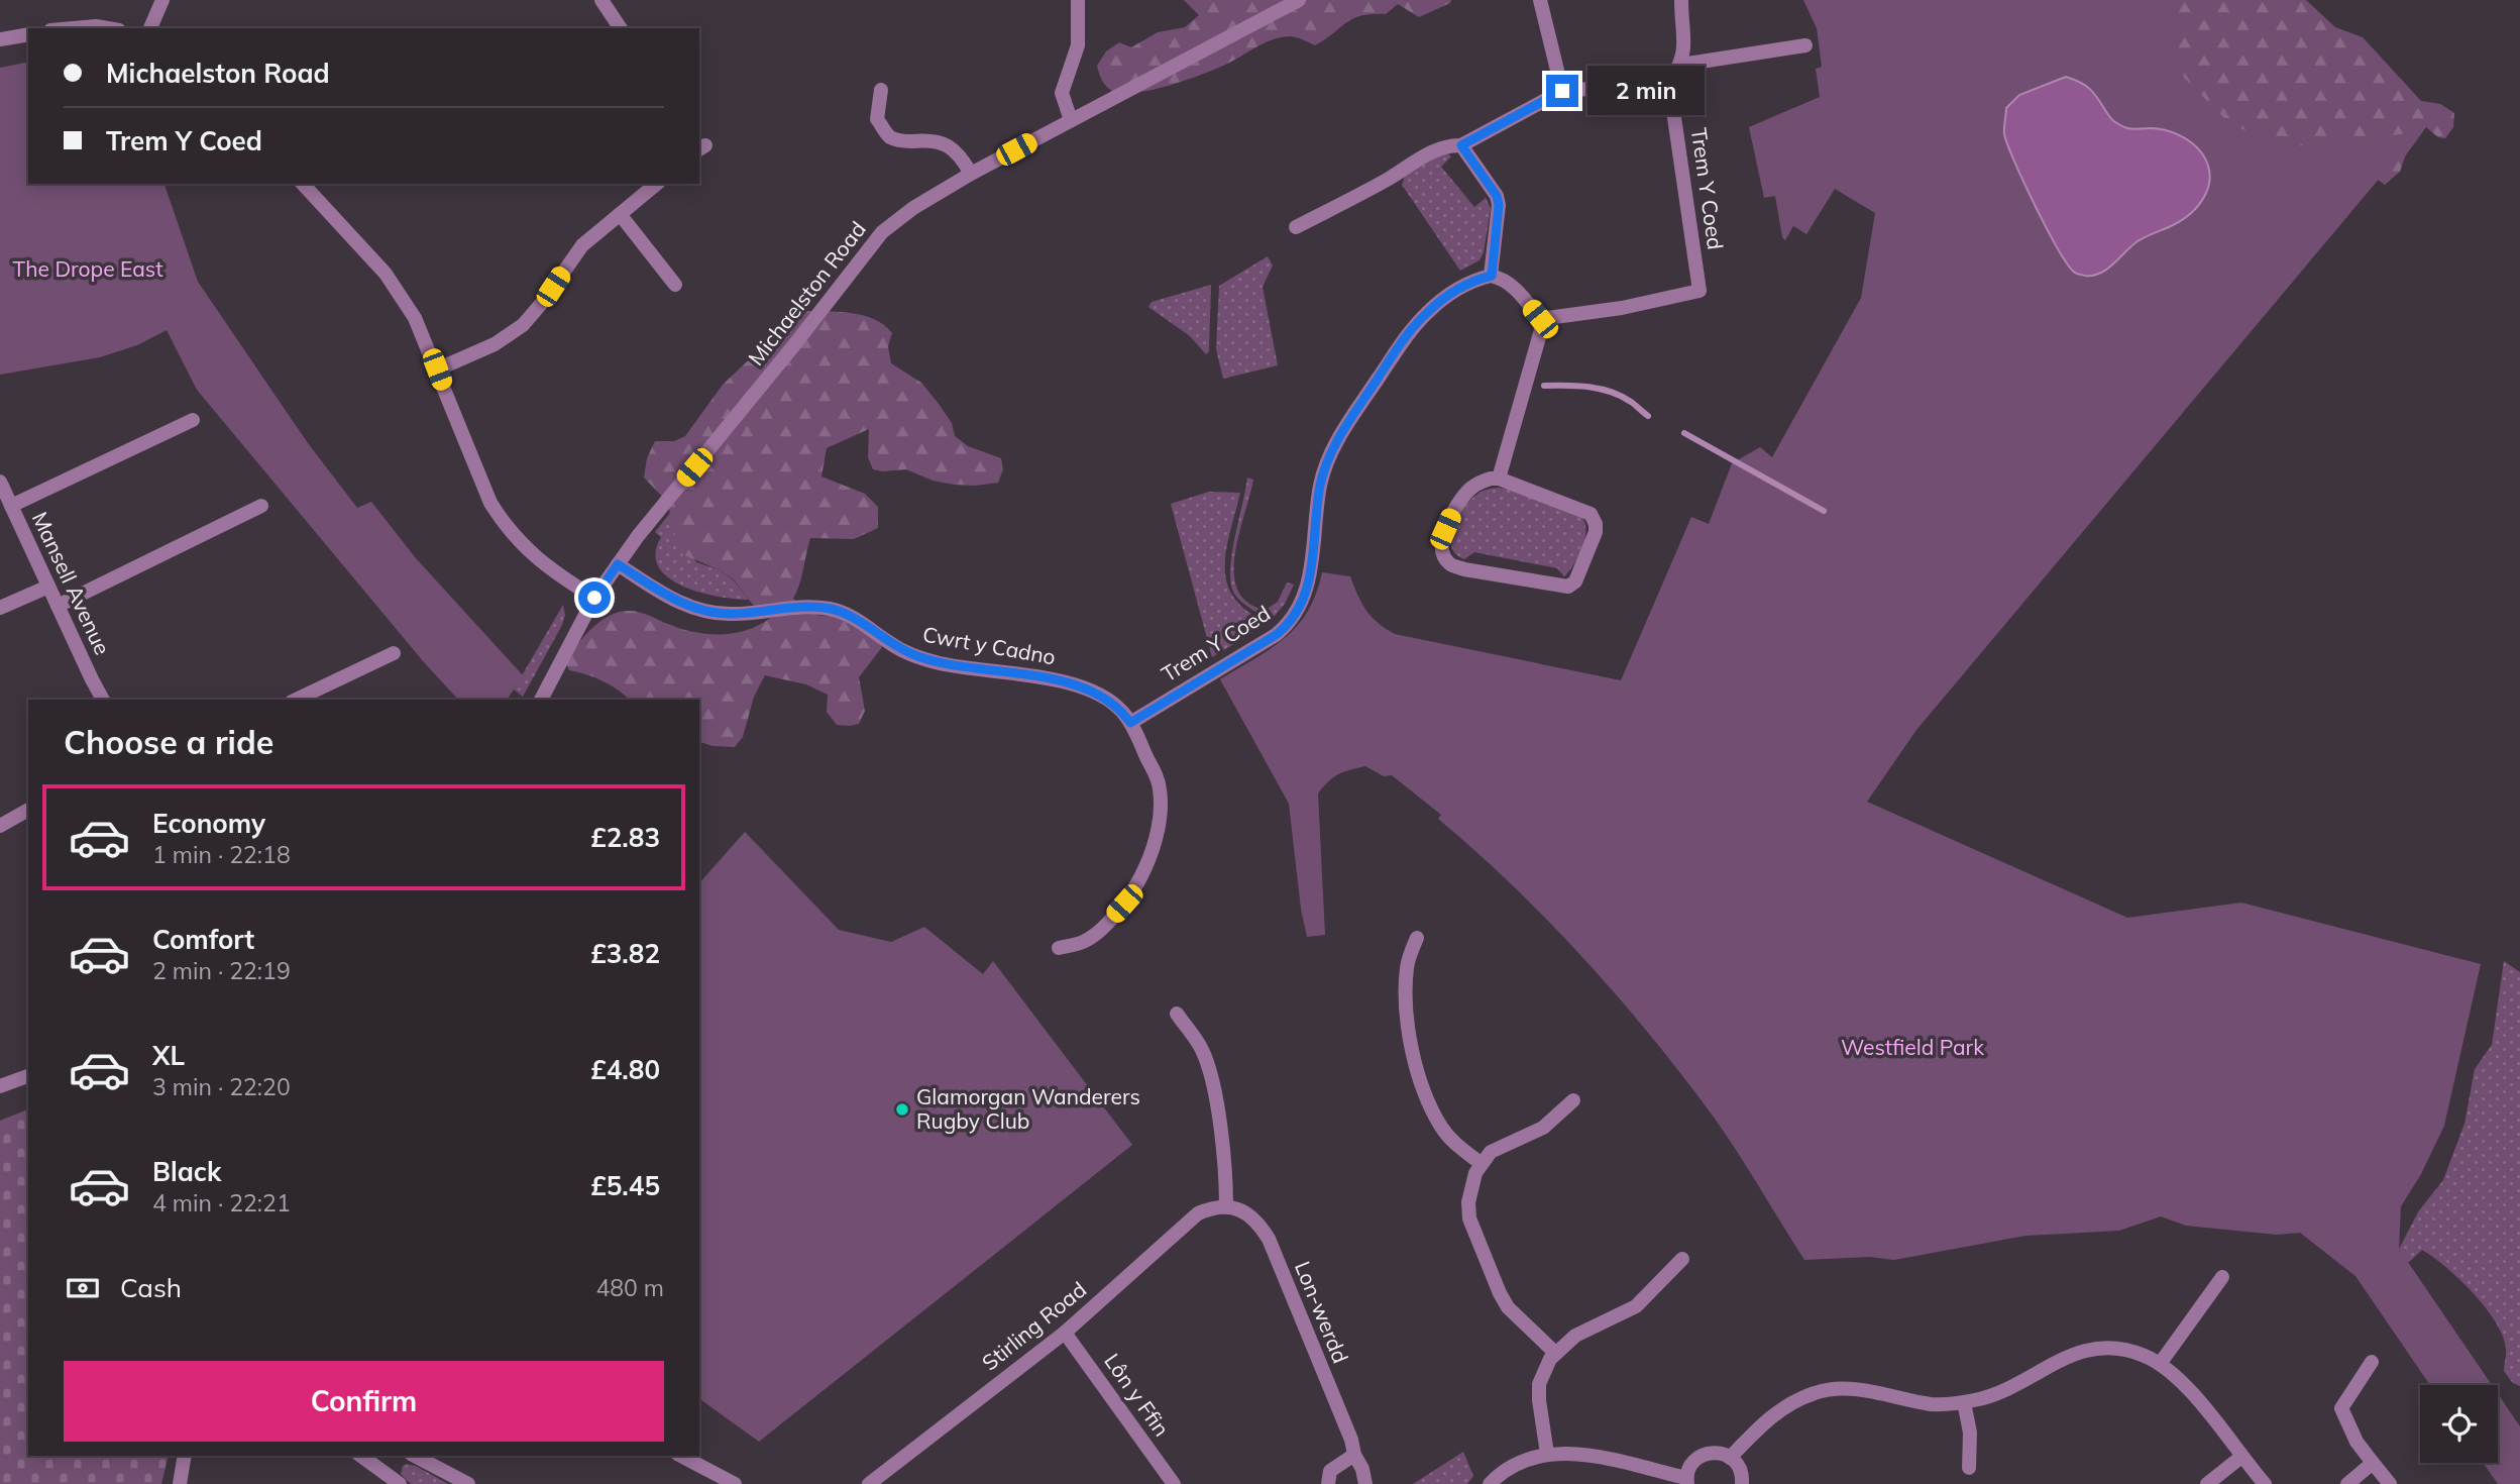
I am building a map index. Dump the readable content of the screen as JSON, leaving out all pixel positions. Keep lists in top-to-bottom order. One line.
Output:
{"streets":{"street":["Trem Y Coed","Michaelston Road","Mansell Avenue","Cwrt y Cadno","Lon-werdd","Stirling Road","Lôn y Ffin"]},"crossings":[["Trem Y Coed","Cwrt y Cadno"],["Michaelston Road","Cwrt y Cadno"],["Lon-werdd","Stirling Road"],["Stirling Road","Lôn y Ffin"]],"parks":["The Drope East","Westfield Park"],"places":["Glamorgan Wanderers Rugby Club"],"page":{"banner":["Michaelston Road","Trem Y Coed"],"bubble":"2 min","heading":"Choose a ride","list":[{"name":"Economy","note":"1 min · 22:18","value":"£2.83"},{"name":"Comfort","note":"2 min · 22:19","value":"£3.82"},{"name":"XL","note":"3 min · 22:20","value":"£4.80"},{"name":"Black","note":"4 min · 22:21","value":"£5.45"}],"pay":["Cash","480 m"],"buttons":"Confirm"}}
